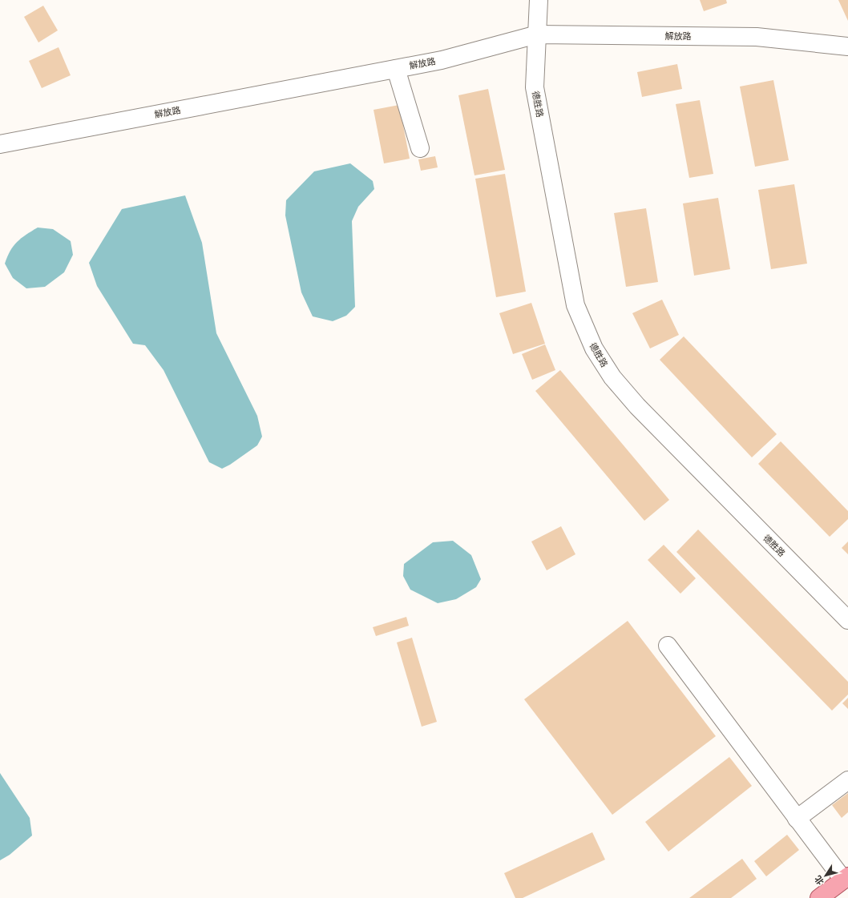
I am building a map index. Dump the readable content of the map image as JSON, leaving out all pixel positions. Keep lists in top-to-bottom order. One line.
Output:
{"streets":{"street":["解放路","德胜路"]},"crossings":[["解放路","德胜路"]],"north":"bottom left"}
